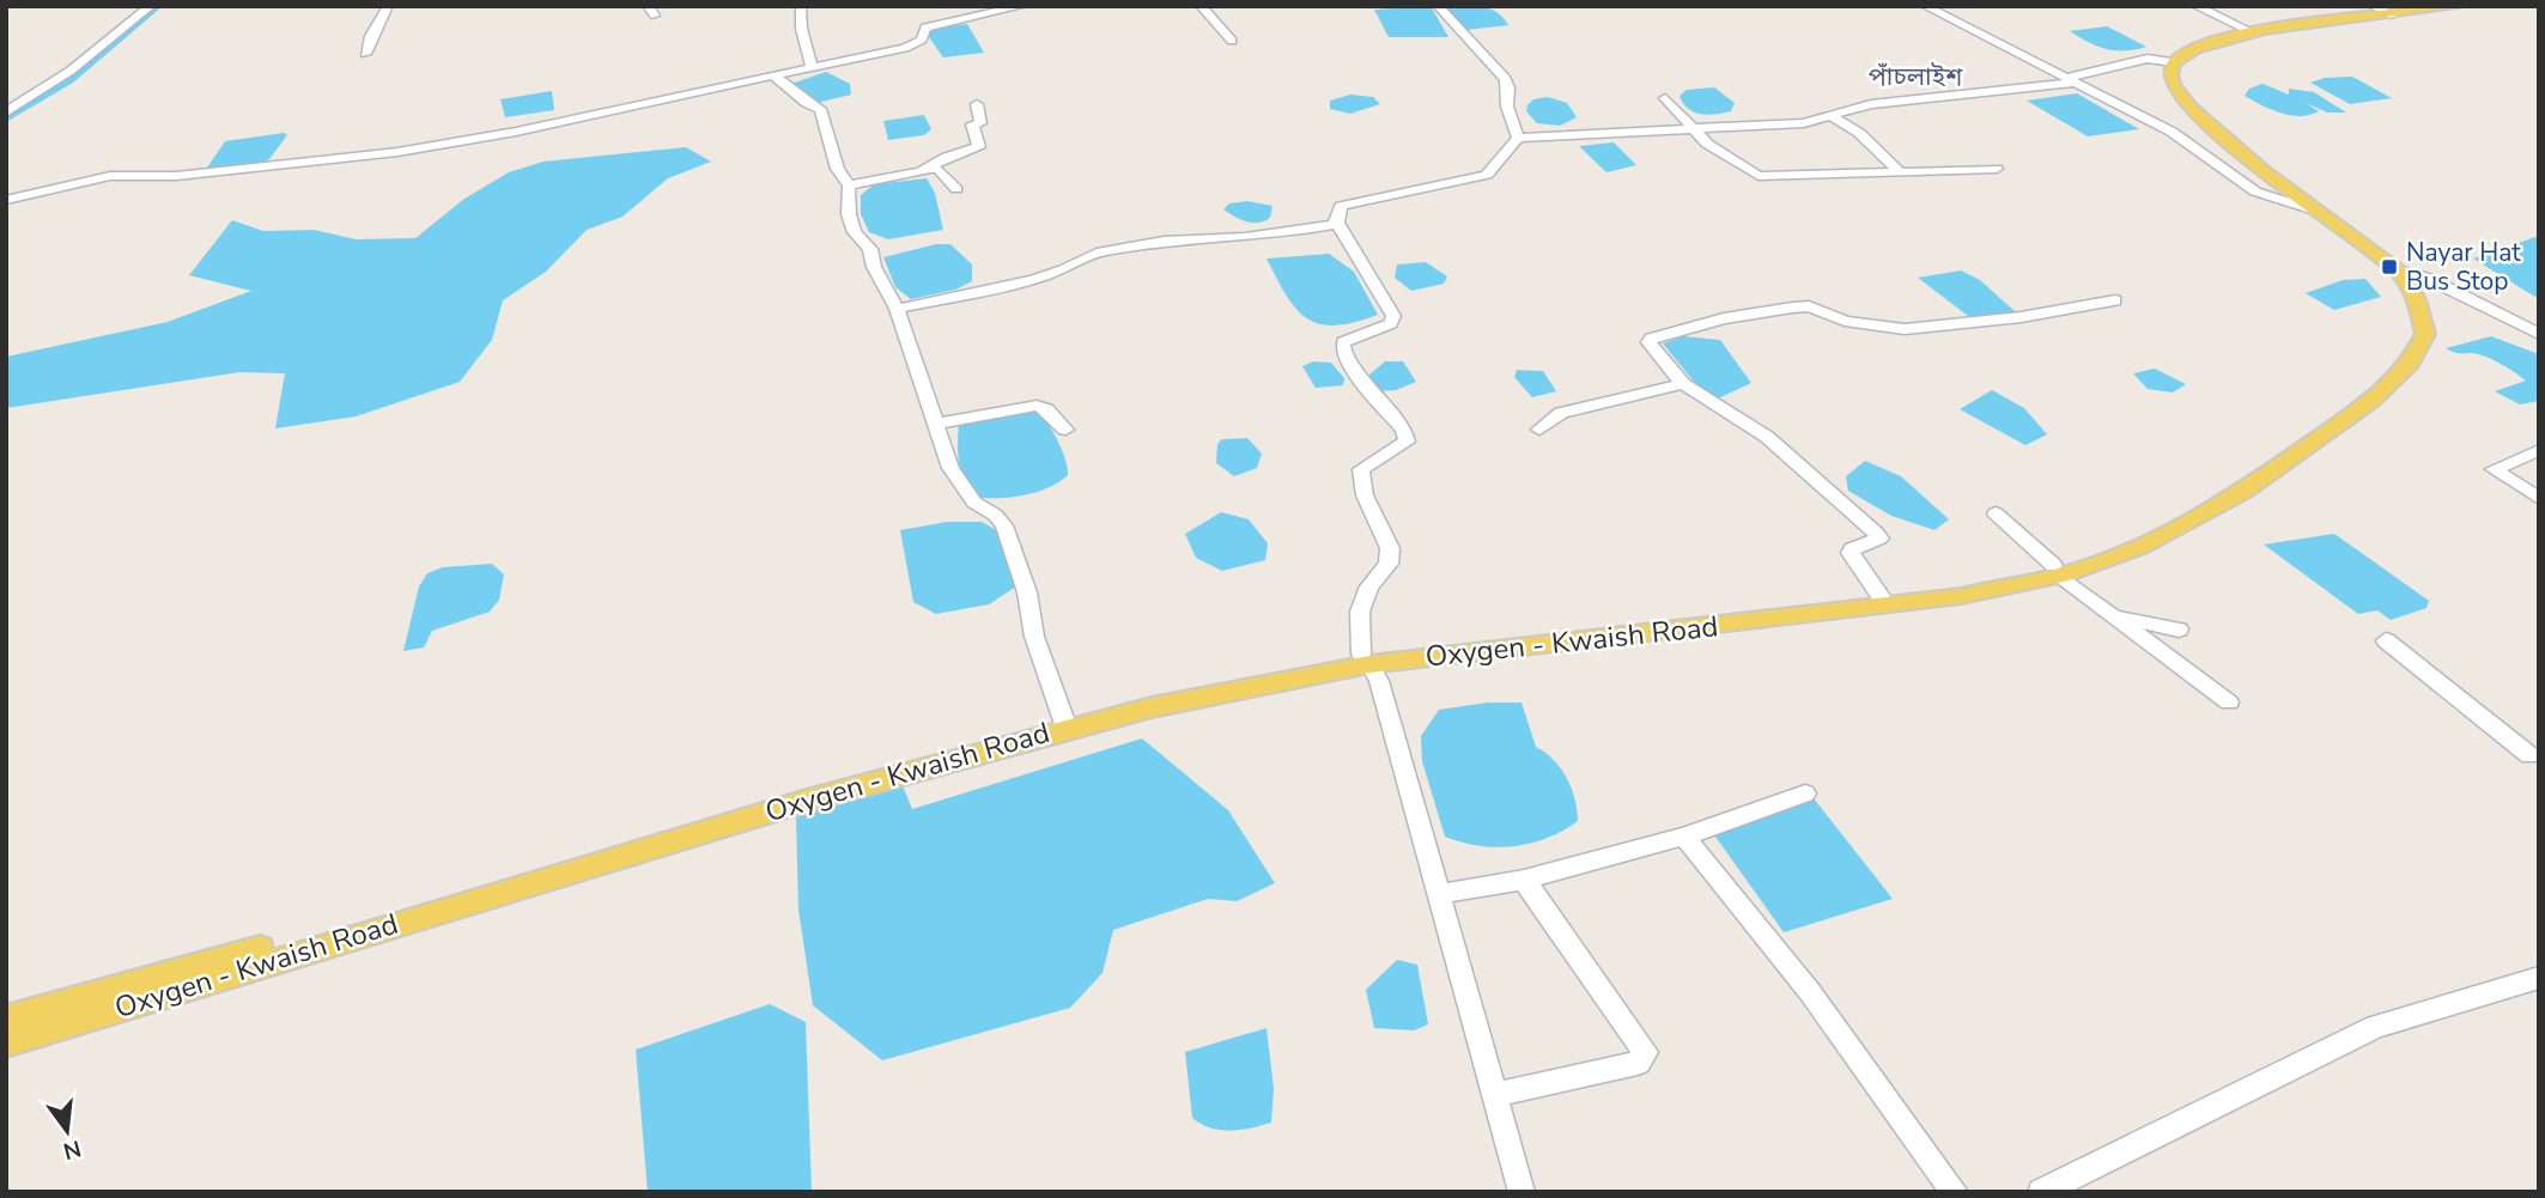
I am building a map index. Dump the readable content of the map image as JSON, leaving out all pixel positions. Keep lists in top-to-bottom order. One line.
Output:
{"streets":{"main road":["Oxygen - Kwaish Road"]},"districts":["পাঁচলাইশ"],"places":{"transit":["Nayar Hat Bus Stop"]},"north":"bottom"}
